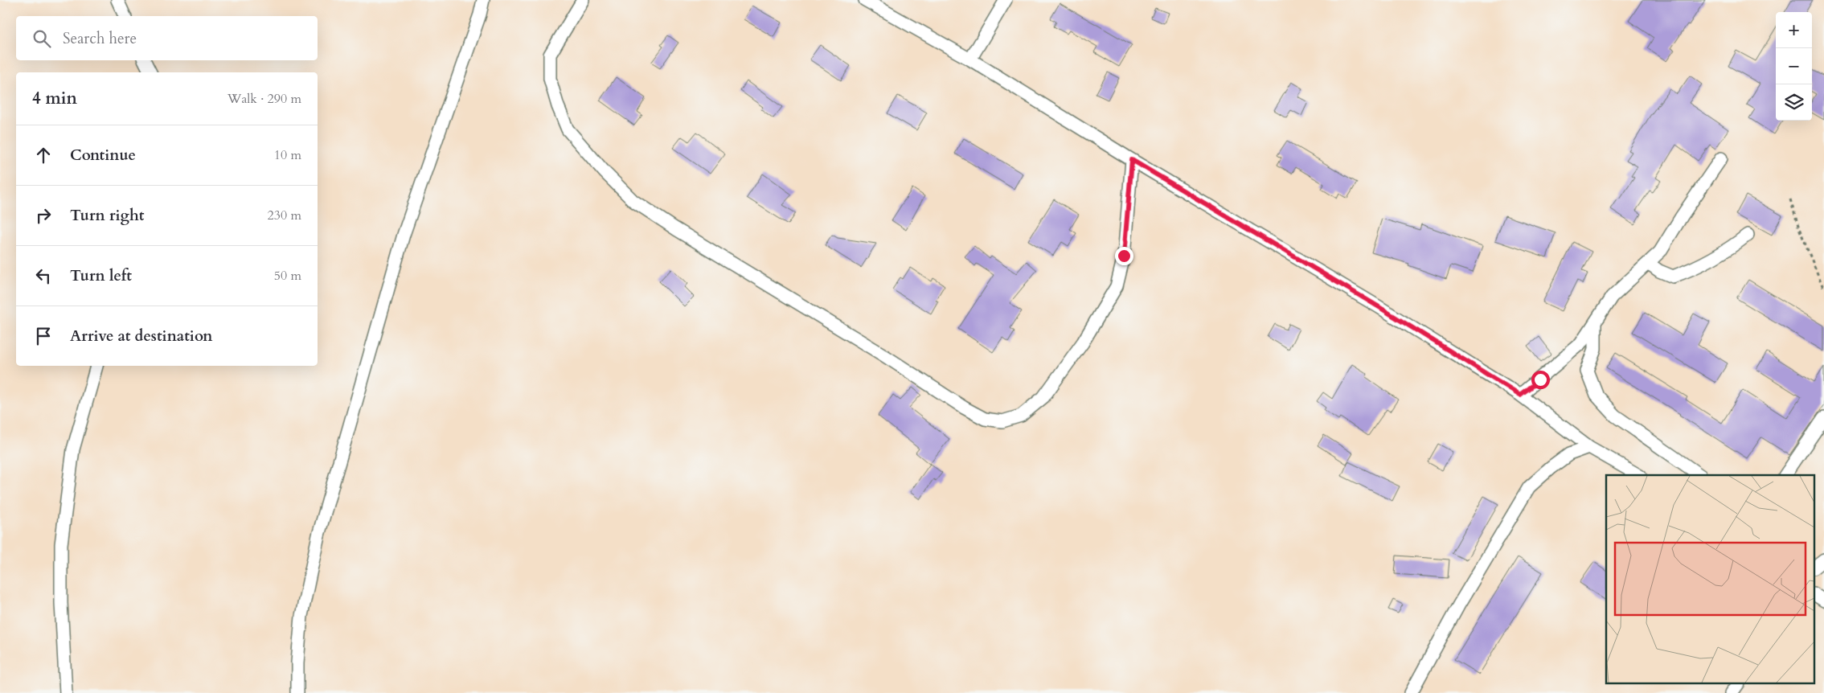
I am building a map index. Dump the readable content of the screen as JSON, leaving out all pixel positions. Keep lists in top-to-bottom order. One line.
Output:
{"page":{"map_buttons":["+","−"],"search":"Search here","heading":["4 min","Walk · 290 m"],"list":[["Continue","10 m"],["Turn right","230 m"],["Turn left","50 m"],"Arrive at destination"]}}
